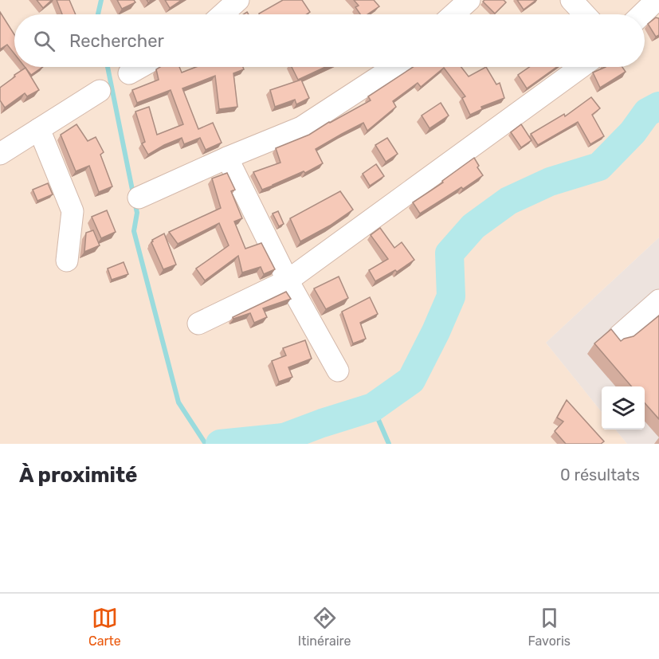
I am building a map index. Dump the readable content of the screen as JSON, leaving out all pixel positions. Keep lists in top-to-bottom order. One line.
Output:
{"page":{"search":"Rechercher","heading":["À proximité","0 résultats"],"nav":["Carte","Itinéraire","Favoris"]}}
